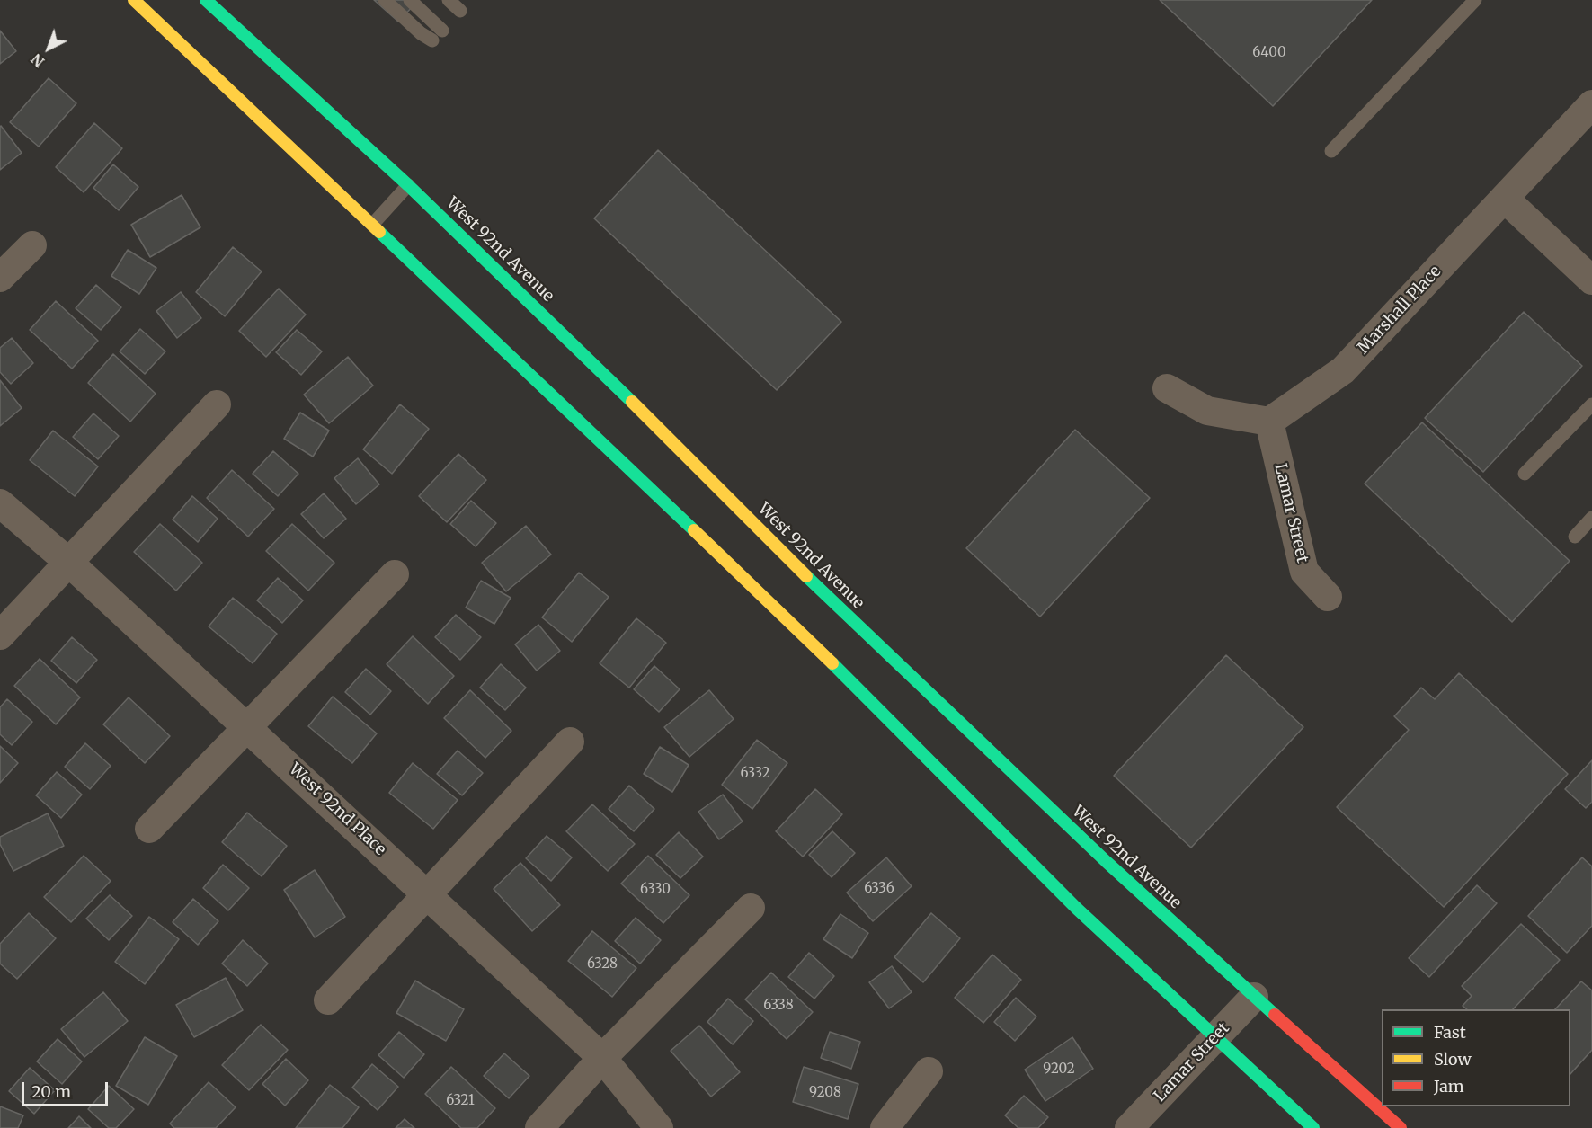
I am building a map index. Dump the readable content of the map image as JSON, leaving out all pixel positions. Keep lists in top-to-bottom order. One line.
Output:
{"streets":{"main road":["West 92nd Avenue"],"street":["Marshall Place","Lamar Street","West 92nd Place"]},"crossings":[["West 92nd Avenue","Lamar Street"],["Marshall Place","Lamar Street"]],"house_numbers":["6400","6332","6336","6330","6328","6338","9202","9208","6321"],"legend":["Fast","Slow","Jam"],"scale_bar":"20 m","north":"bottom left"}
